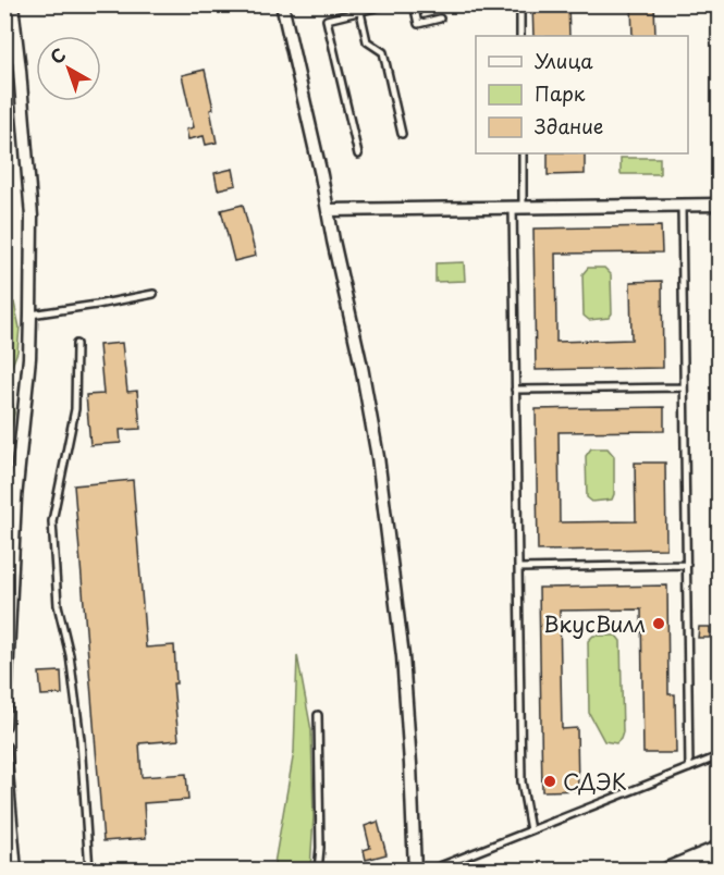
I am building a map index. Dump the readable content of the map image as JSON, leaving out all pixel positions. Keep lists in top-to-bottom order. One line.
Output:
{"places":["ВкусВилл","СДЭК"],"legend":["Улица","Парк","Здание"],"north":"top left"}
